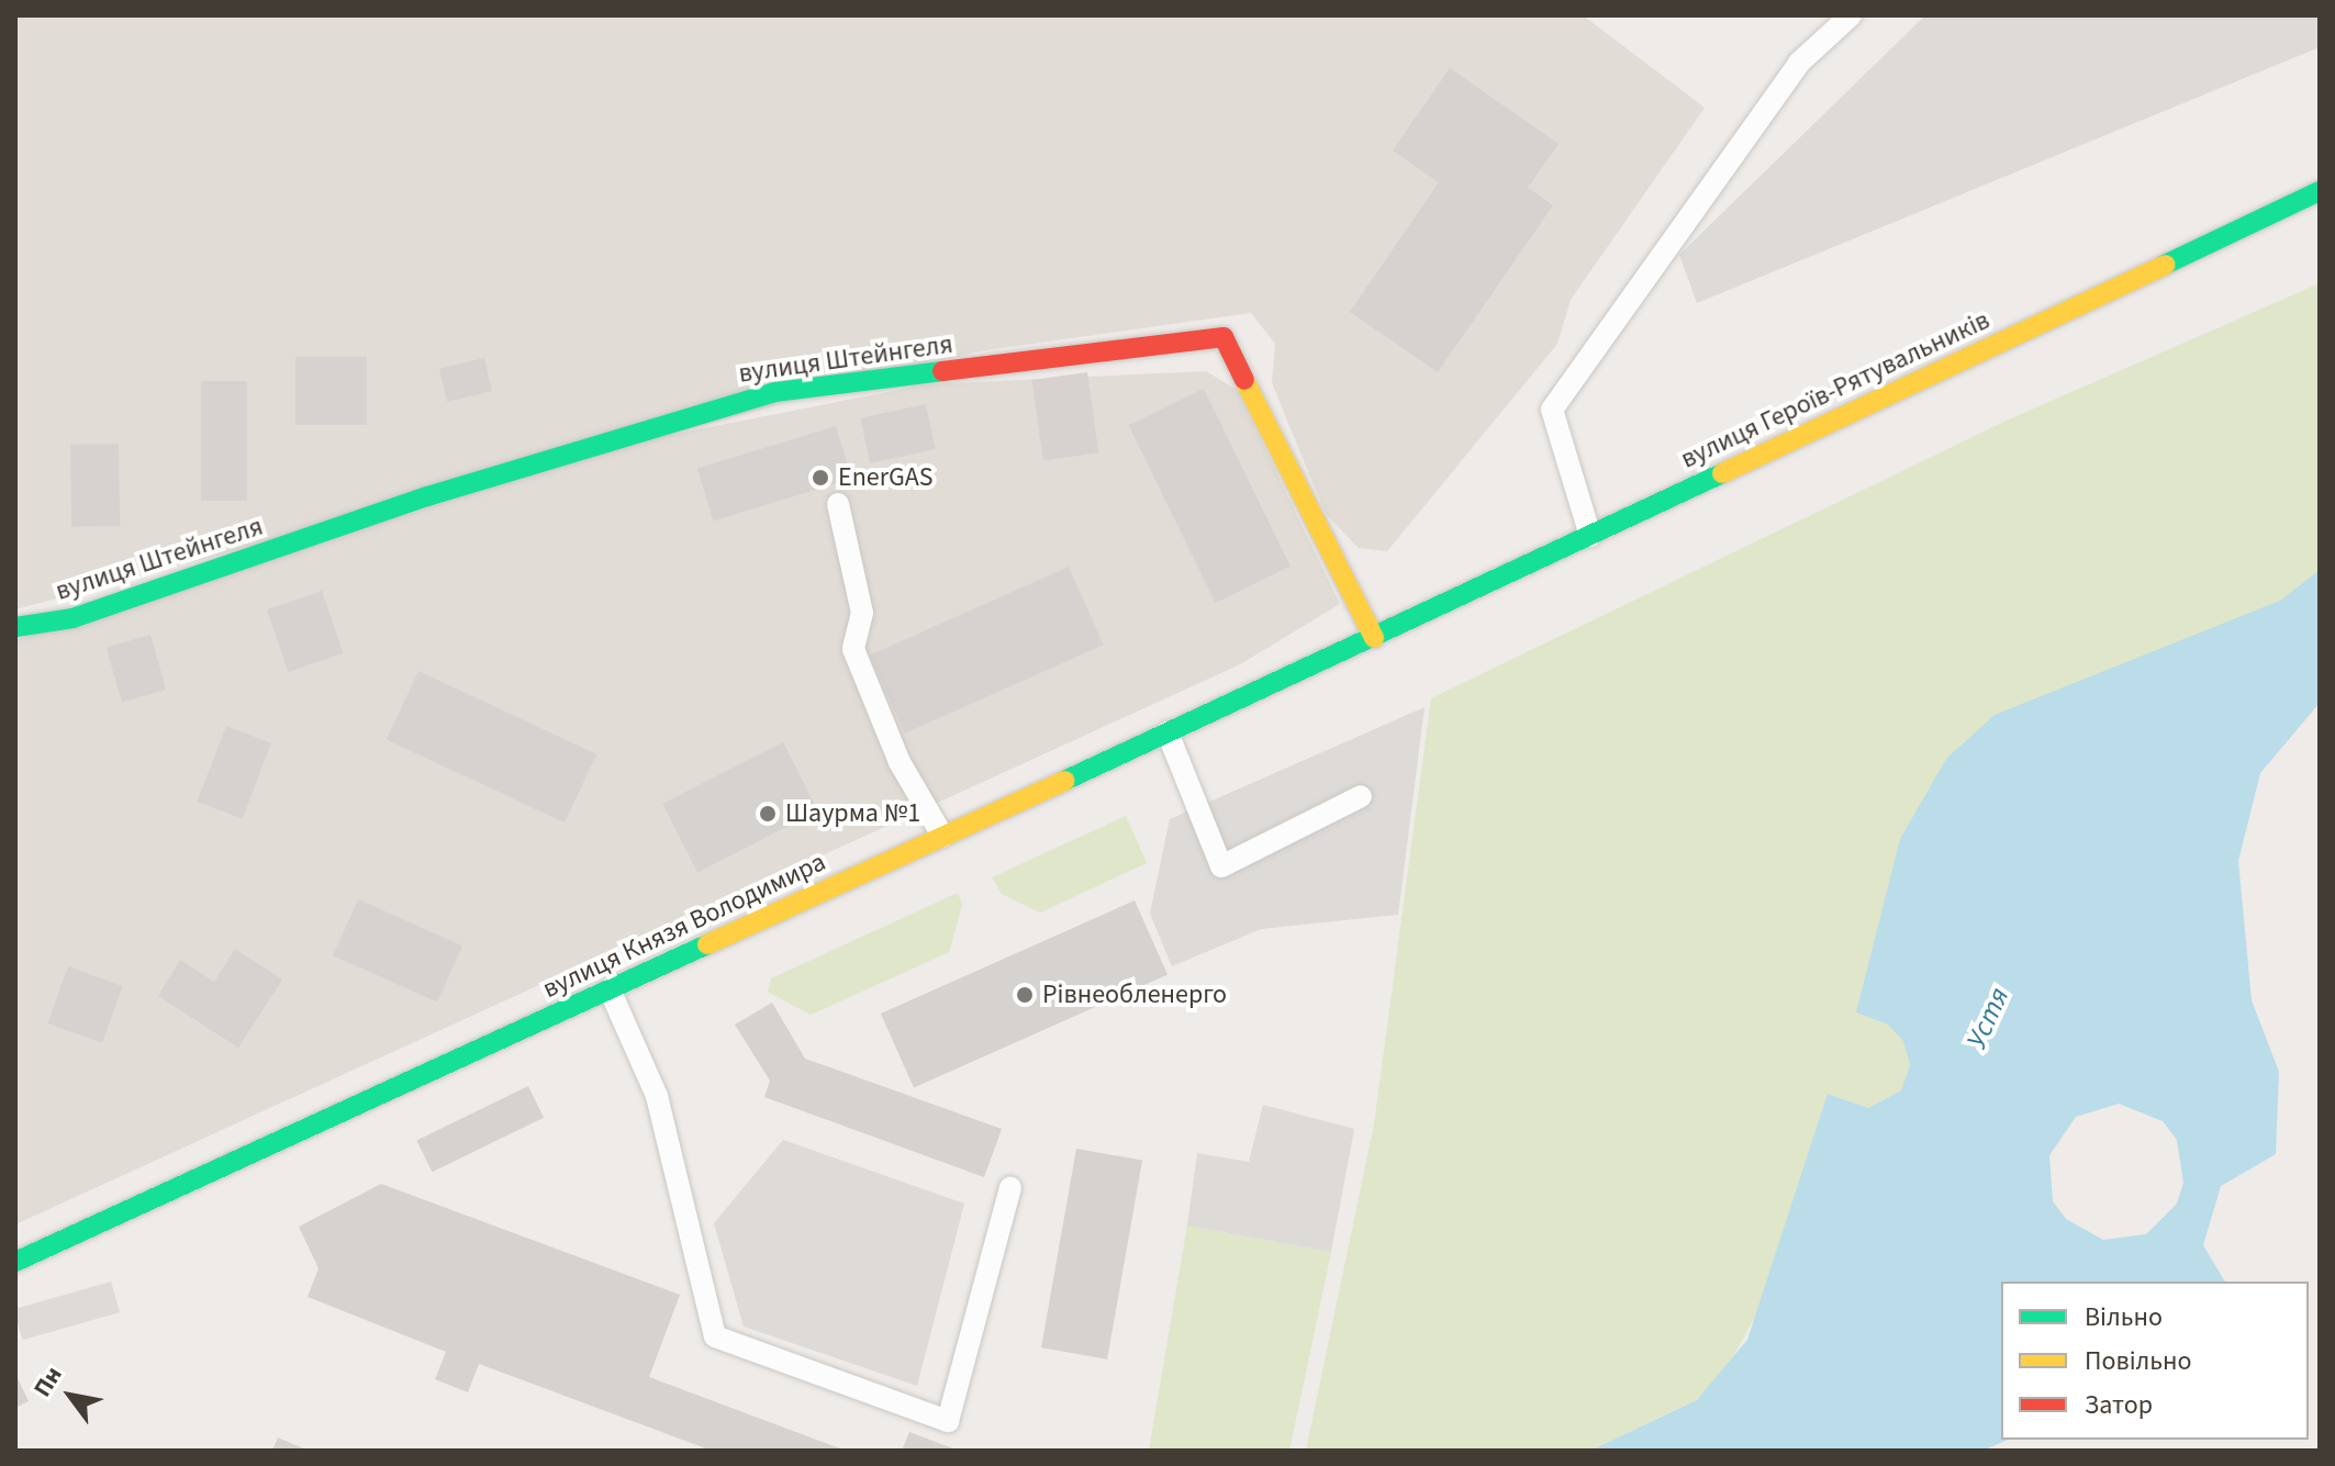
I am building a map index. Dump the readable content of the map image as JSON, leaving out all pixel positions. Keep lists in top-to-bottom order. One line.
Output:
{"streets":{"main road":["вулиця Штейнгеля","вулиця Героїв-Рятувальників","вулиця Князя Володимира"]},"crossings":[["вулиця Штейнгеля","вулиця Героїв-Рятувальників"],["вулиця Штейнгеля","вулиця Князя Володимира"],["вулиця Героїв-Рятувальників","вулиця Князя Володимира"]],"water":["Устя"],"places":["EnerGAS","Шаурма №1","Рівнеобленерго"],"legend":["Вільно","Повільно","Затор"],"north":"top left"}
